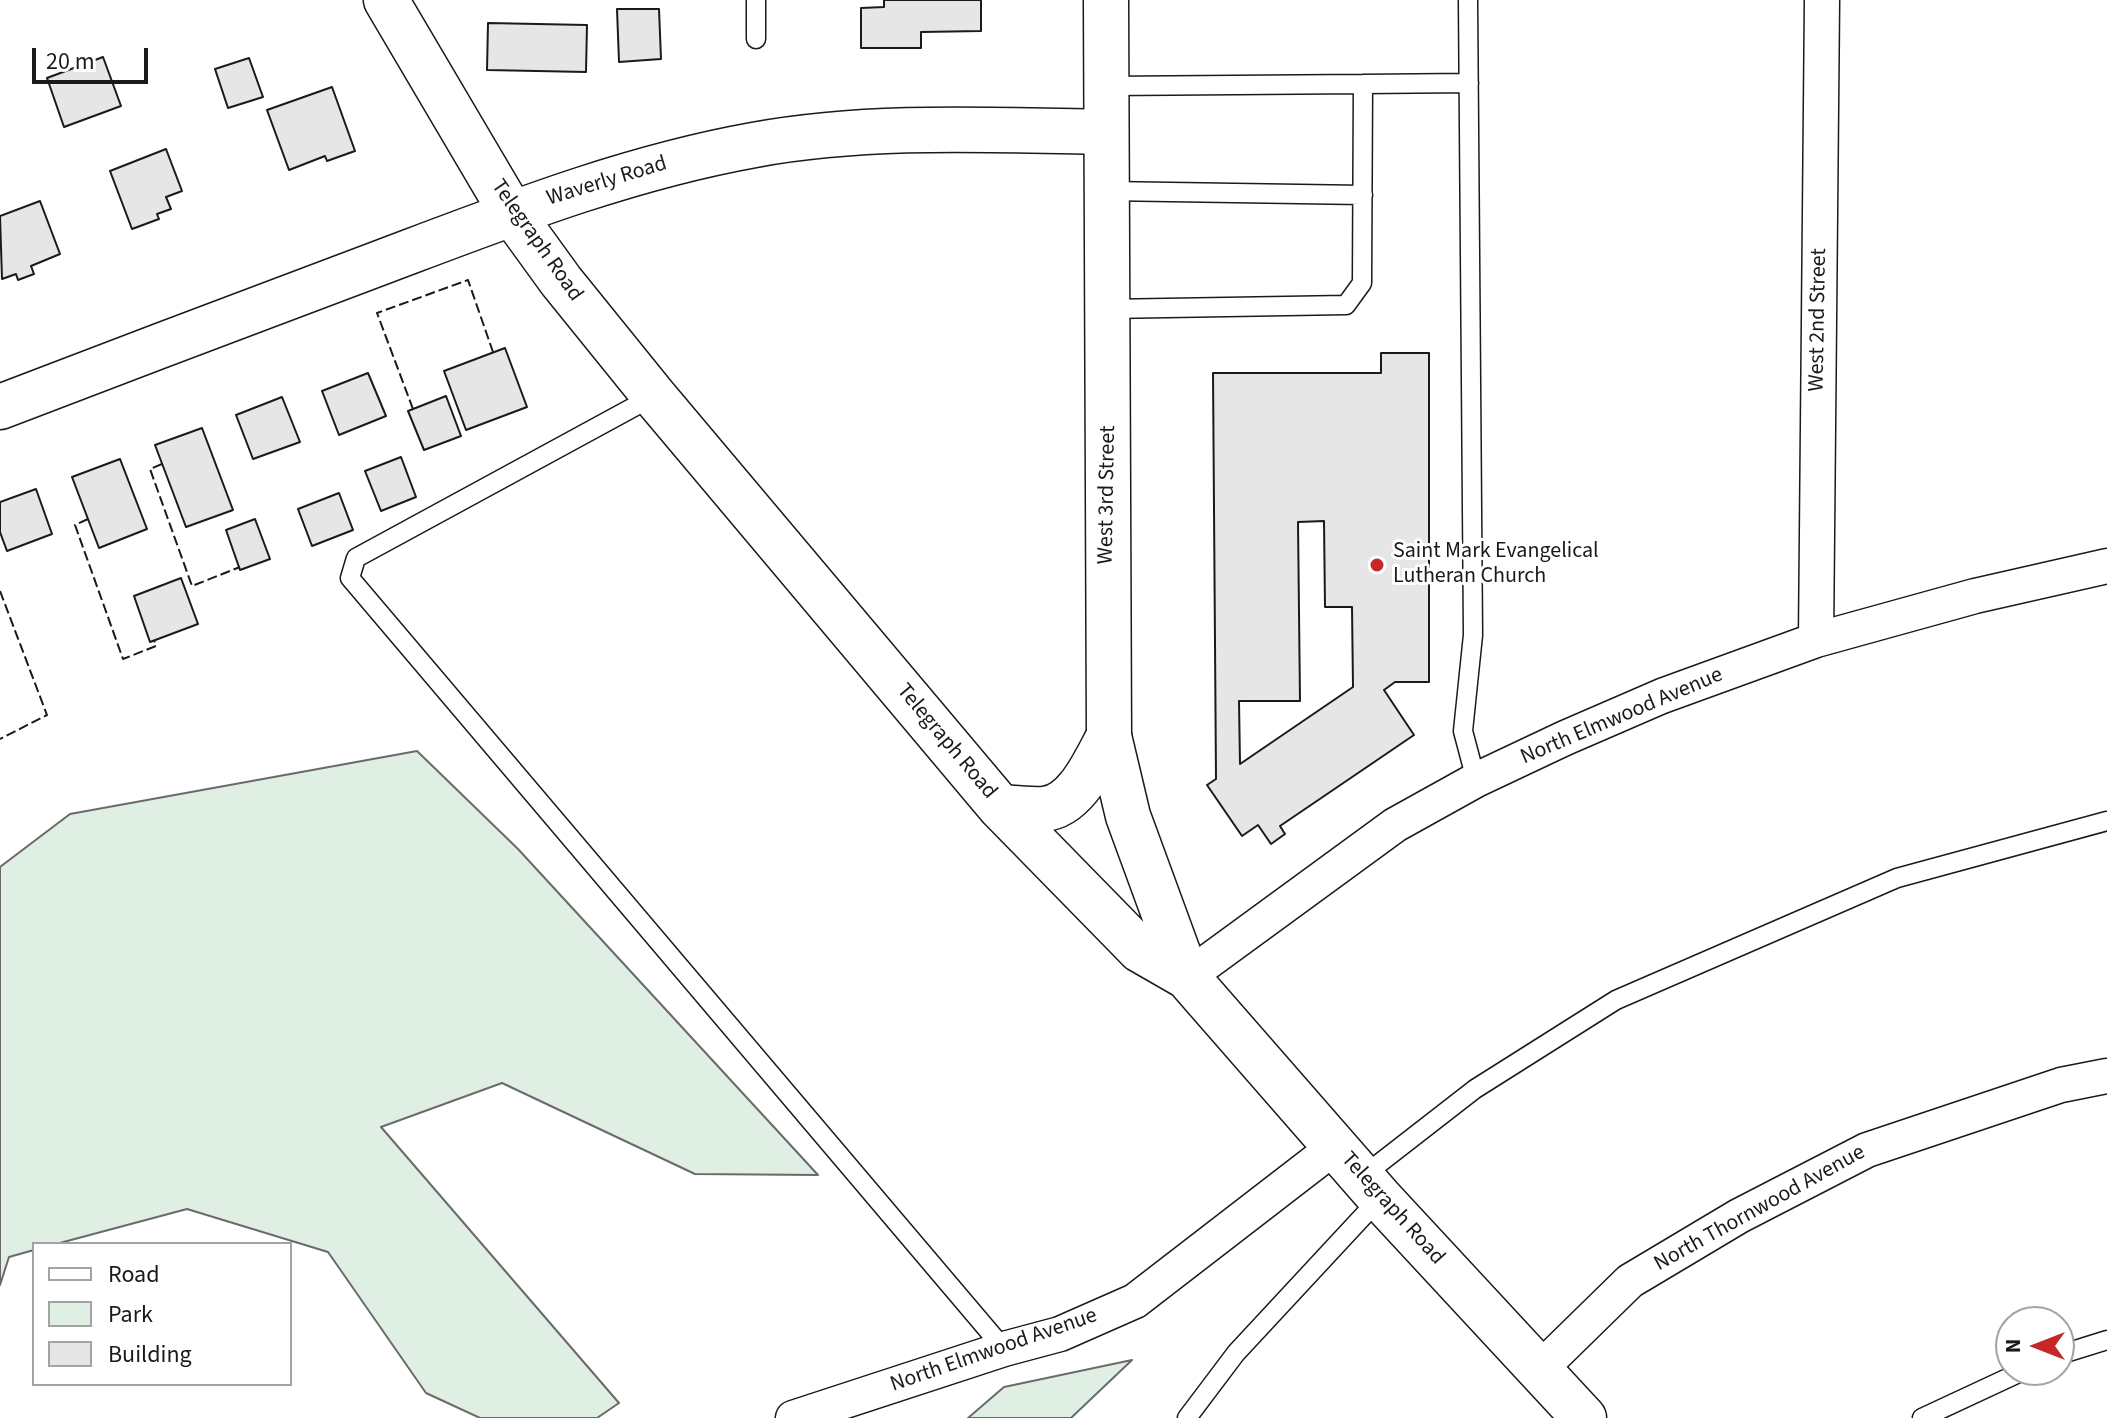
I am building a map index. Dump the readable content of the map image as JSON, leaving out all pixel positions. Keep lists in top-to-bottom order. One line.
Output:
{"streets":{"street":["Waverly Road","Telegraph Road","West 2nd Street","West 3rd Street","North Elmwood Avenue","North Thornwood Avenue"]},"crossings":[["Waverly Road","Telegraph Road"],["Waverly Road","West 3rd Street"],["Telegraph Road","West 3rd Street"],["Telegraph Road","North Elmwood Avenue"],["Telegraph Road","North Thornwood Avenue"],["West 2nd Street","North Elmwood Avenue"],["West 3rd Street","North Elmwood Avenue"]],"places":["Saint Mark Evangelical Lutheran Church"],"legend":["Road","Park","Building"],"scale_bar":"20 m","north":"left"}
